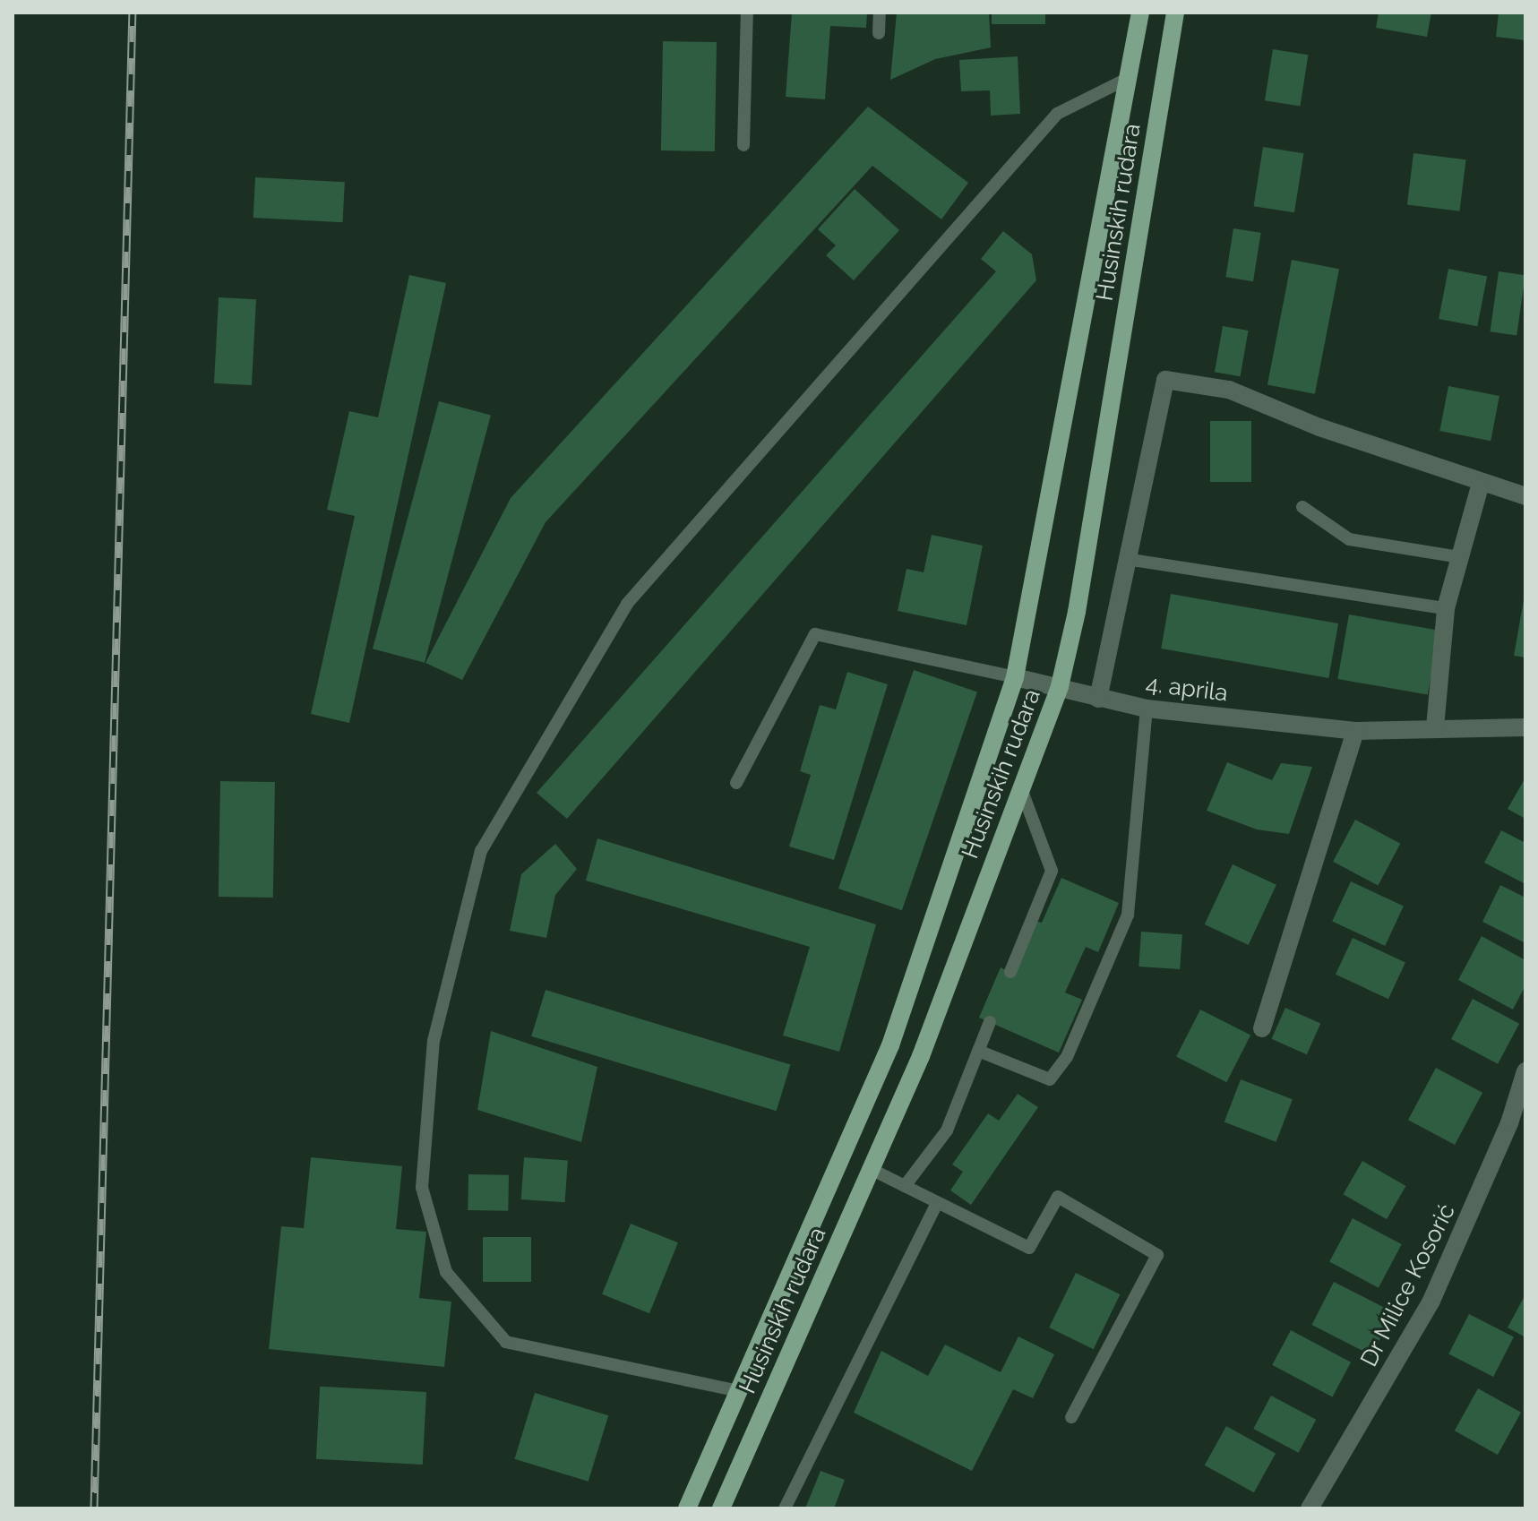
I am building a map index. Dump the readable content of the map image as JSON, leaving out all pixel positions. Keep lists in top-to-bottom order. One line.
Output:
{"streets":{"main road":["Husinskih rudara"],"street":["4. aprila","Dr Milice Kosorić"]},"crossings":[["Husinskih rudara","4. aprila"]]}
